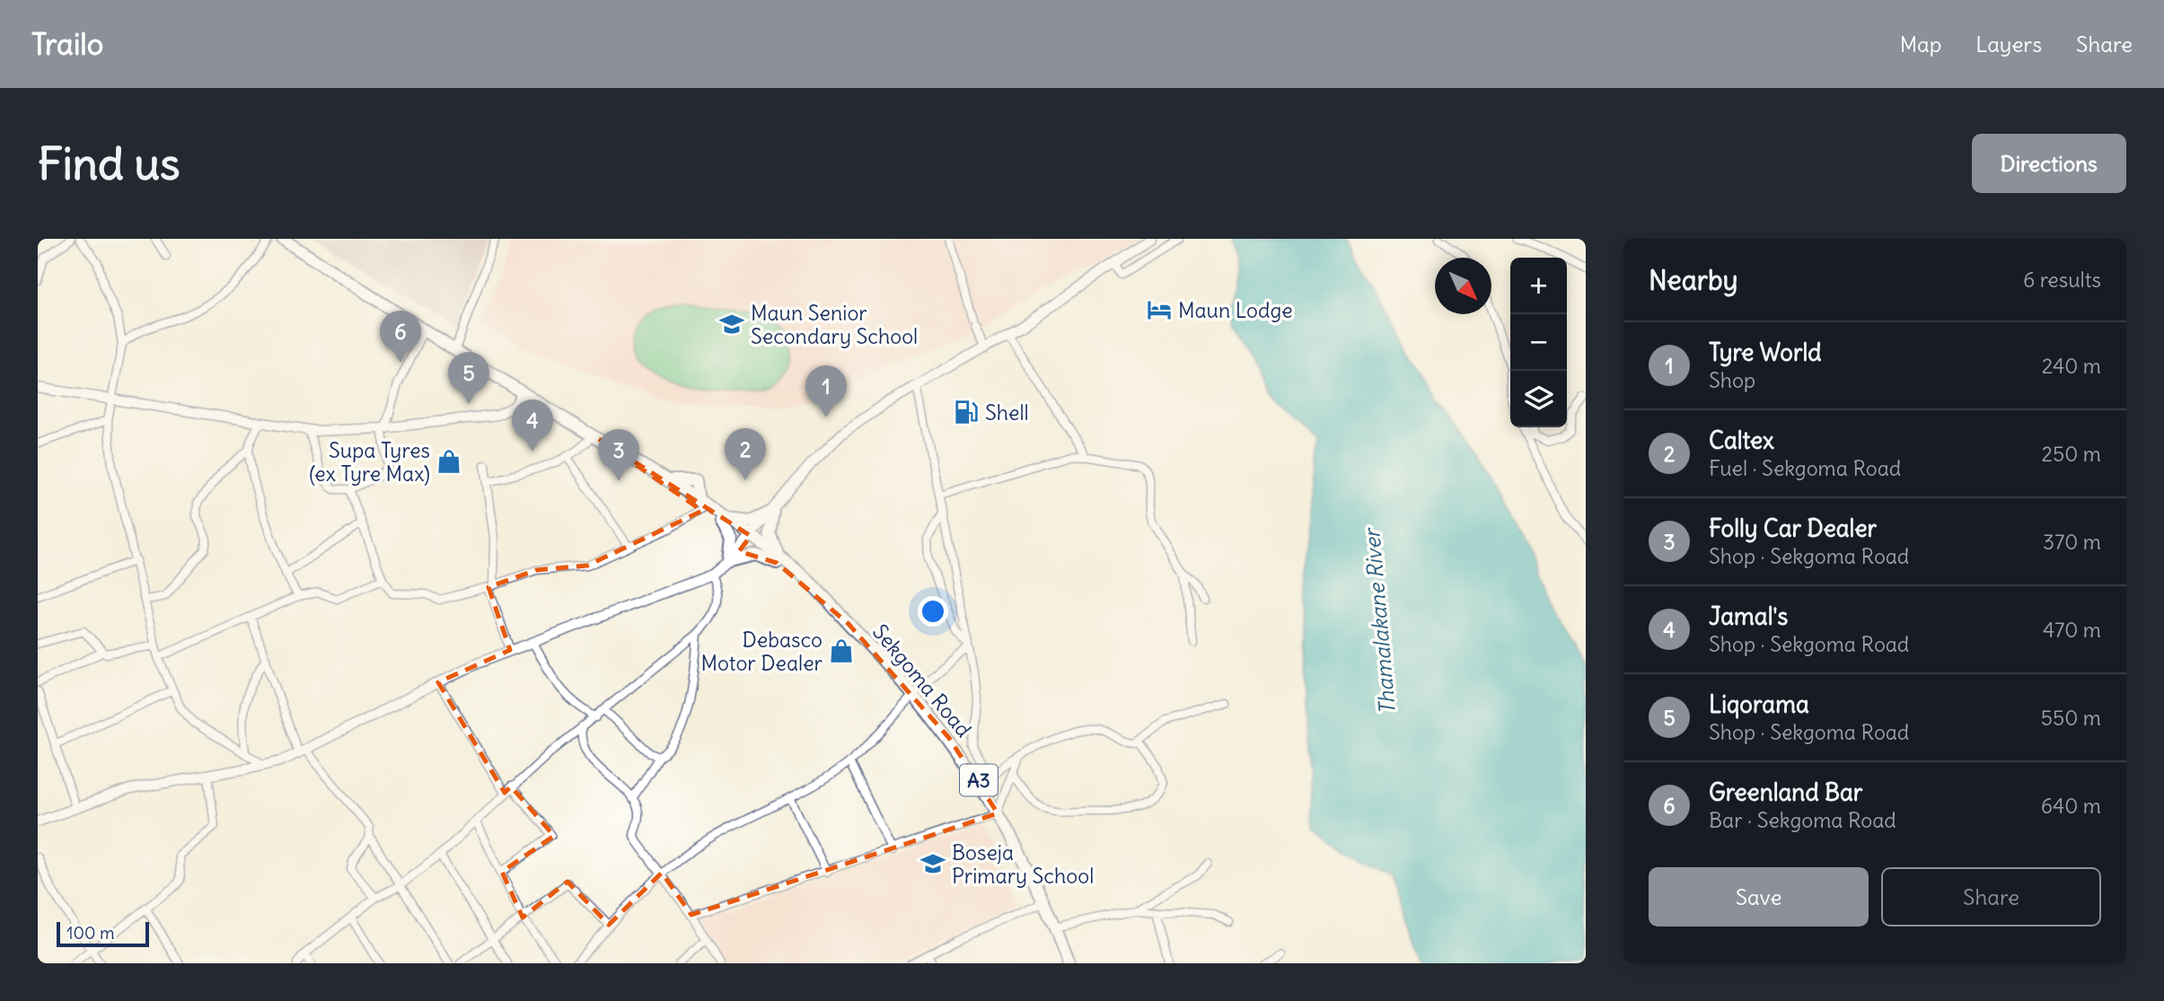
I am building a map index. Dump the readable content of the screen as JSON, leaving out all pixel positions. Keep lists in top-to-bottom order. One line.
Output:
{"streets":{"highway":["Sekgoma Road","A3"]},"water":["Thamalakane River"],"places":{"hotel":["Maun Lodge"],"school or university":["Maun Senior Secondary School","Boseja Primary School"],"fuel station":["Shell"],"shop":["Supa Tyres (ex Tyre Max)","Debasco Motor Dealer"]},"scale_bar":"100 m","north":"bottom right","page":{"header":"Trailo","nav":["Map","Layers","Share"],"buttons":["Directions",["Save","Share"]],"title":"Find us","heading":["Nearby","6 results"],"map_buttons":["+","−"],"pins":["6","5","1","4","2","3"],"list":[{"mark":"1","name":"Tyre World","note":"Shop","value":"240 m"},{"mark":"2","name":"Caltex","note":"Fuel · Sekgoma Road","value":"250 m"},{"mark":"3","name":"Folly Car Dealer","note":"Shop · Sekgoma Road","value":"370 m"},{"mark":"4","name":"Jamal's","note":"Shop · Sekgoma Road","value":"470 m"},{"mark":"5","name":"Liqorama","note":"Shop · Sekgoma Road","value":"550 m"},{"mark":"6","name":"Greenland Bar","note":"Bar · Sekgoma Road","value":"640 m"}],"scale":"100 m"}}
